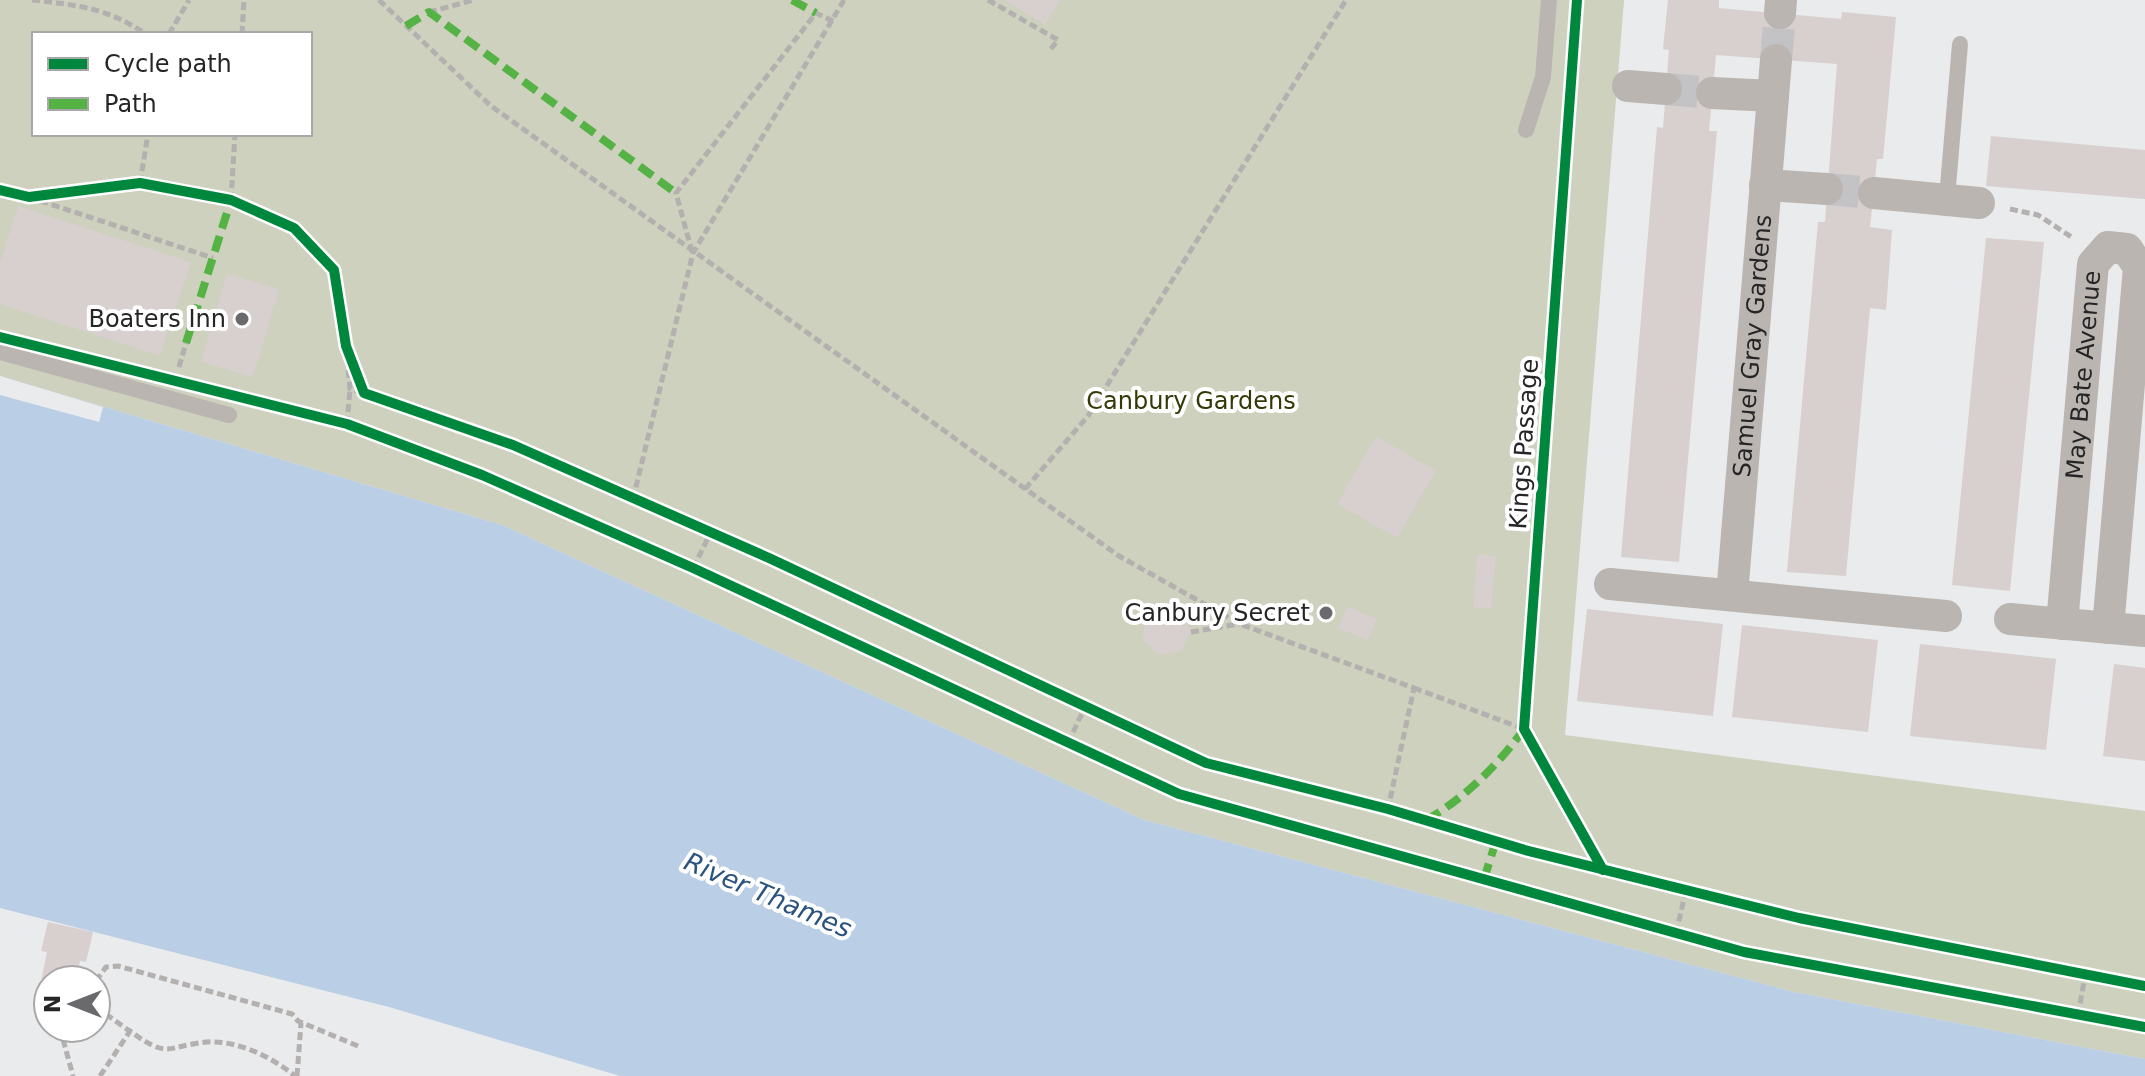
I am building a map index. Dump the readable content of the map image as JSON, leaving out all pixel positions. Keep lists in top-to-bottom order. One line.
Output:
{"streets":{"street":["Samuel Gray Gardens","May Bate Avenue"],"cycle path":["Kings Passage"]},"water":["River Thames"],"parks":["Canbury Gardens"],"places":["Boaters Inn","Canbury Secret"],"legend":["Cycle path","Path"],"north":"left"}
